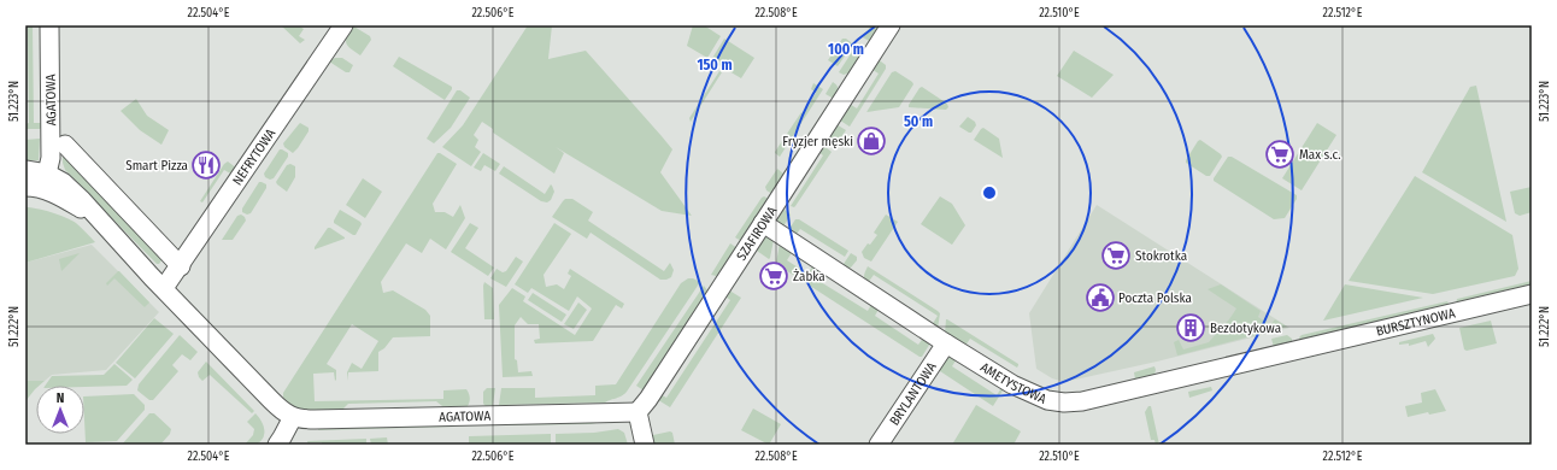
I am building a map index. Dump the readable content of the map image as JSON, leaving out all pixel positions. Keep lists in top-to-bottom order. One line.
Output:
{"streets":{"street":["AGATOWA","NEFRYTOWA","SZAFIROWA","BURSZTYNOWA","AMETYSTOWA","BRYLANTOWA"]},"crossings":[["AGATOWA","SZAFIROWA"],["SZAFIROWA","AMETYSTOWA"],["BURSZTYNOWA","AMETYSTOWA"],["AMETYSTOWA","BRYLANTOWA"]],"places":{"shop":["Fryzjer męski"],"supermarket":["Max s.c.","Stokrotka","Żabka"],"restaurant":["Smart Pizza"],"public building":["Poczta Polska"],"building":["Bezdotykowa"]},"north":"top","coordinates":["22.504°E","22.506°E","22.508°E","22.510°E","22.512°E","51.223°N","51.222°N"],"rings":["100 m","150 m","50 m"]}
